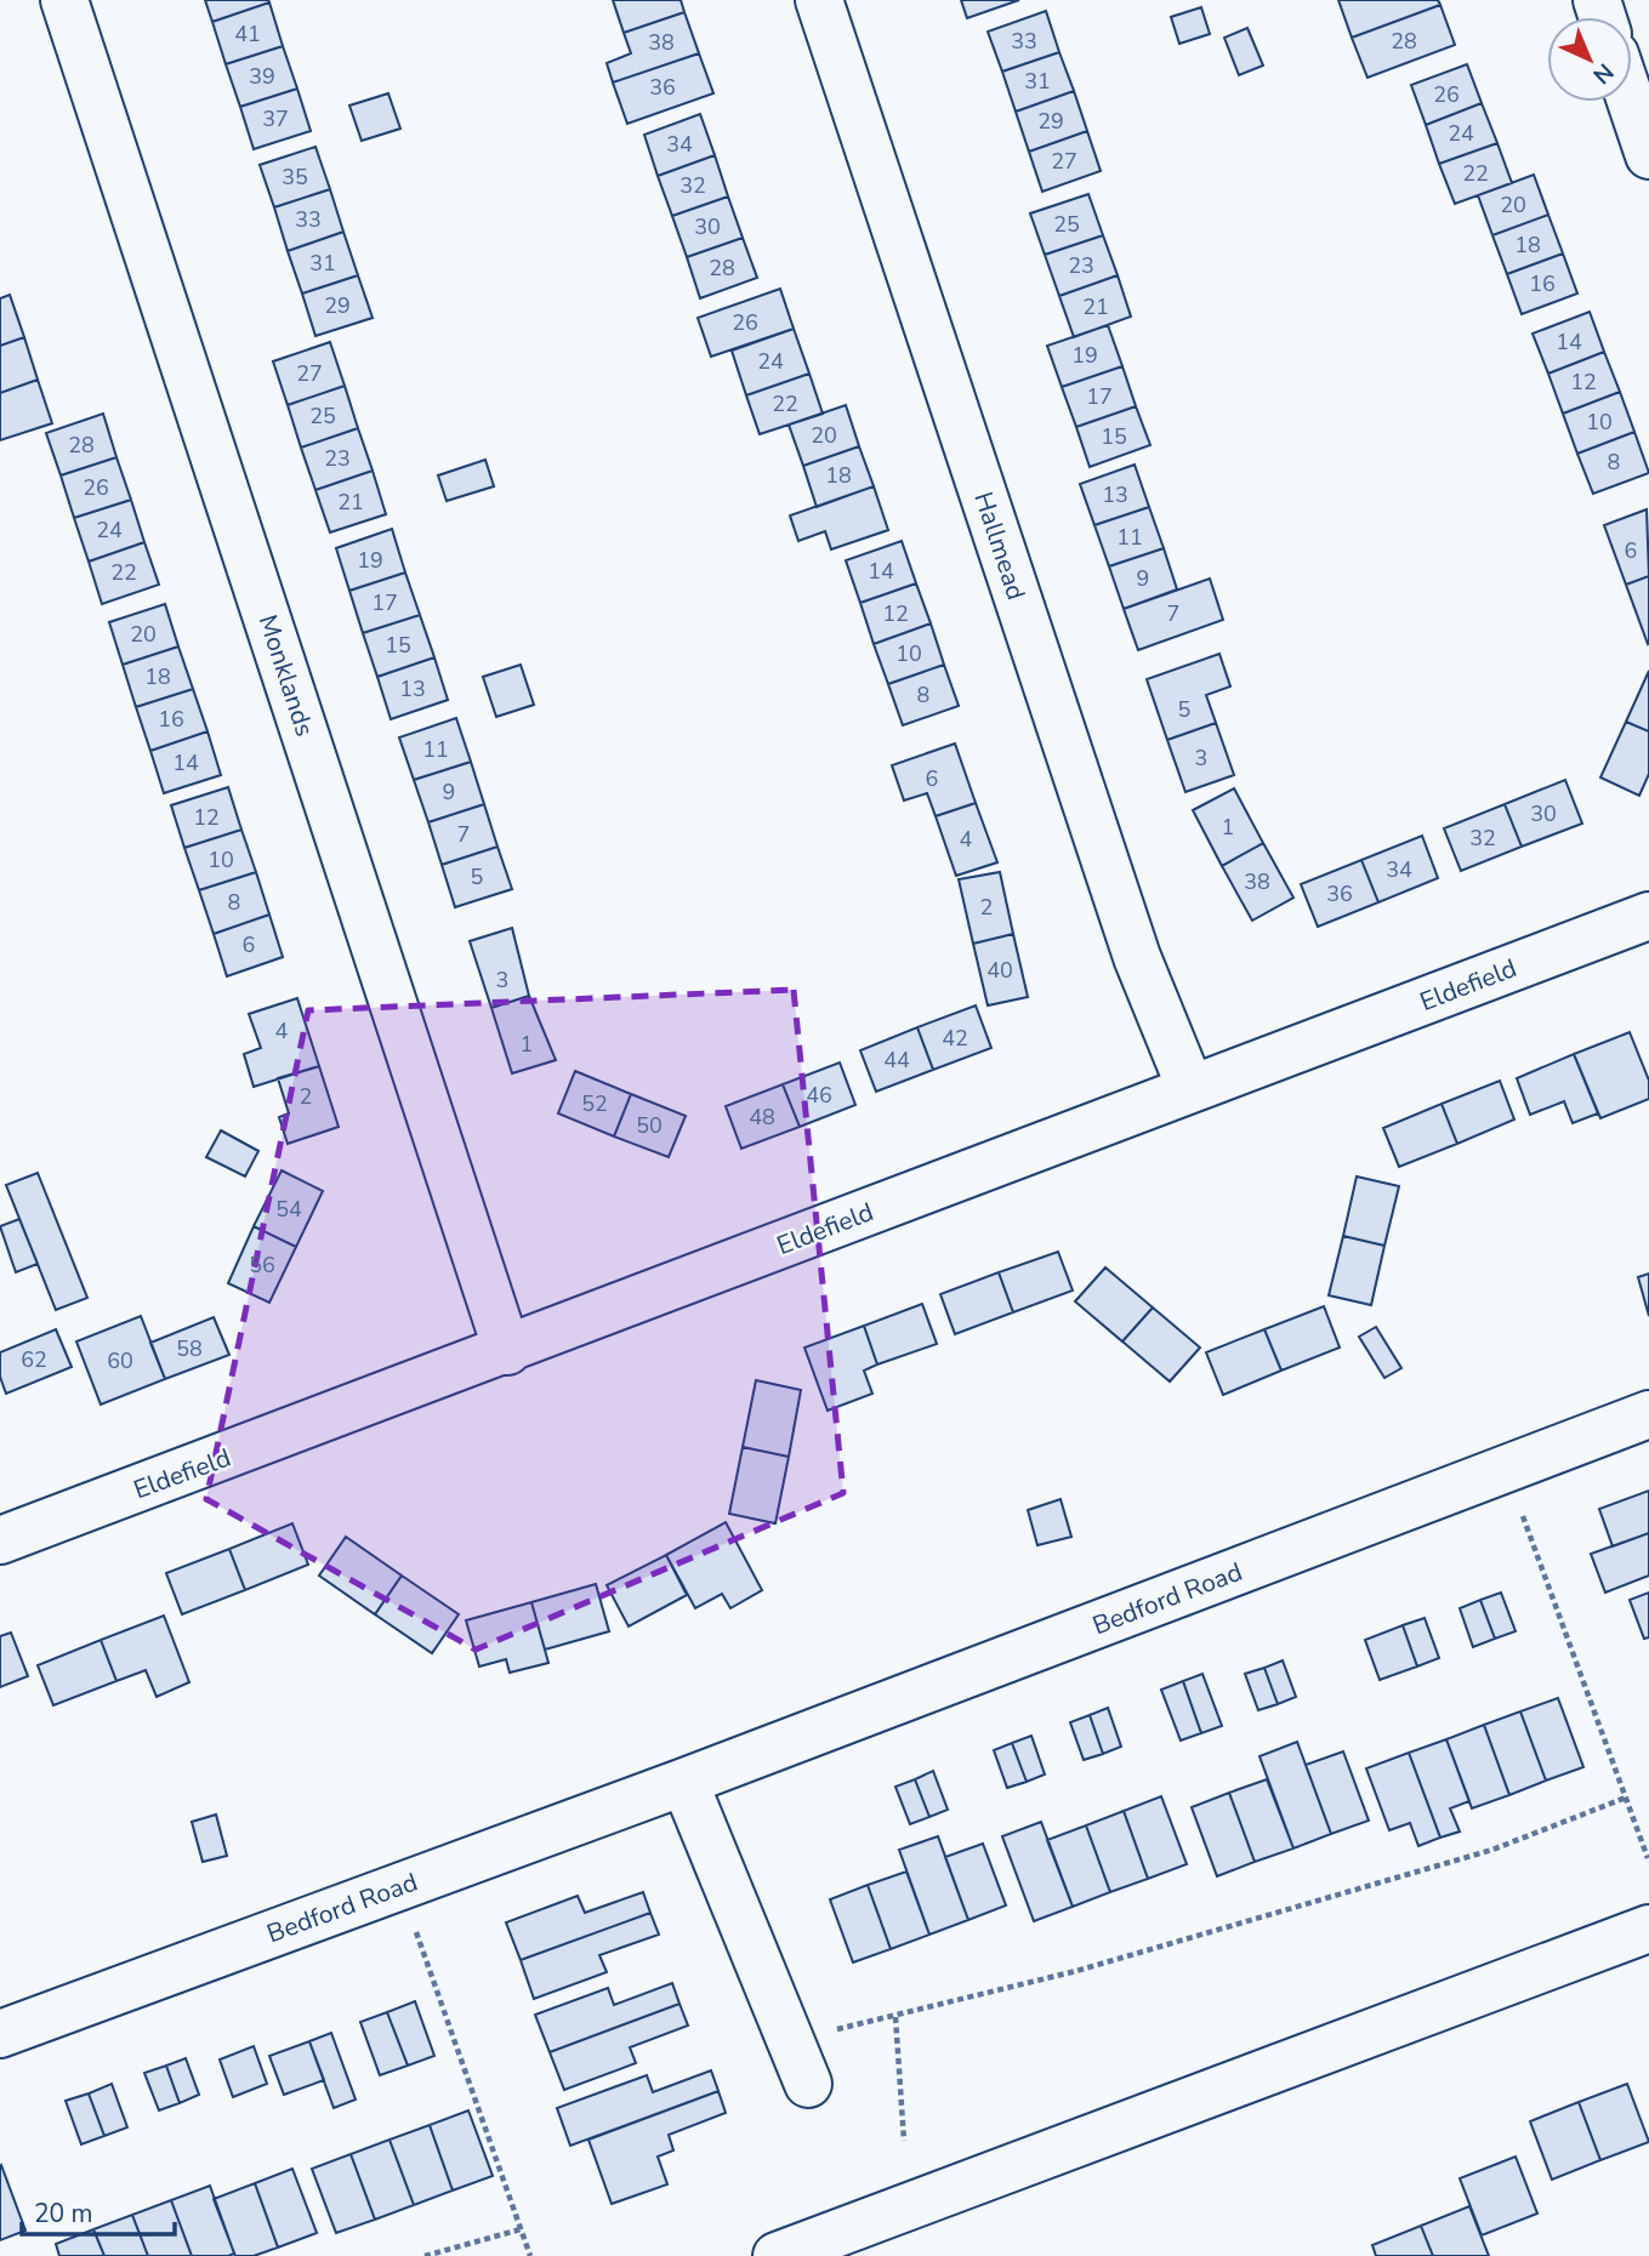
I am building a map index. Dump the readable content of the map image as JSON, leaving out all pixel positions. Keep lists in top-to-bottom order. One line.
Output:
{"streets":{"street":["Hallmead","Monklands","Eldefield","Bedford Road"]},"crossings":[["Hallmead","Eldefield"],["Monklands","Eldefield"]],"house_numbers":["41","33","28","38","39","31","36","26","37","29","24","34","27","22","35","32","20","33","25","30","18","31","23","28","16","29","21","26","14","19","24","27","12","17","22","25","10","20","15","28","23","8","18","26","13","21","24","11","6","19","14","22","9","17","12","7","20","15","10","18","13","8","5","16","11","3","14","6","9","30","12","1","7","32","4","10","34","5","38","36","8","2","6","40","3","4","42","1","44","46","2","52","48","50","54","56","58","62","60"],"scale_bar":"20 m","north":"bottom right"}
